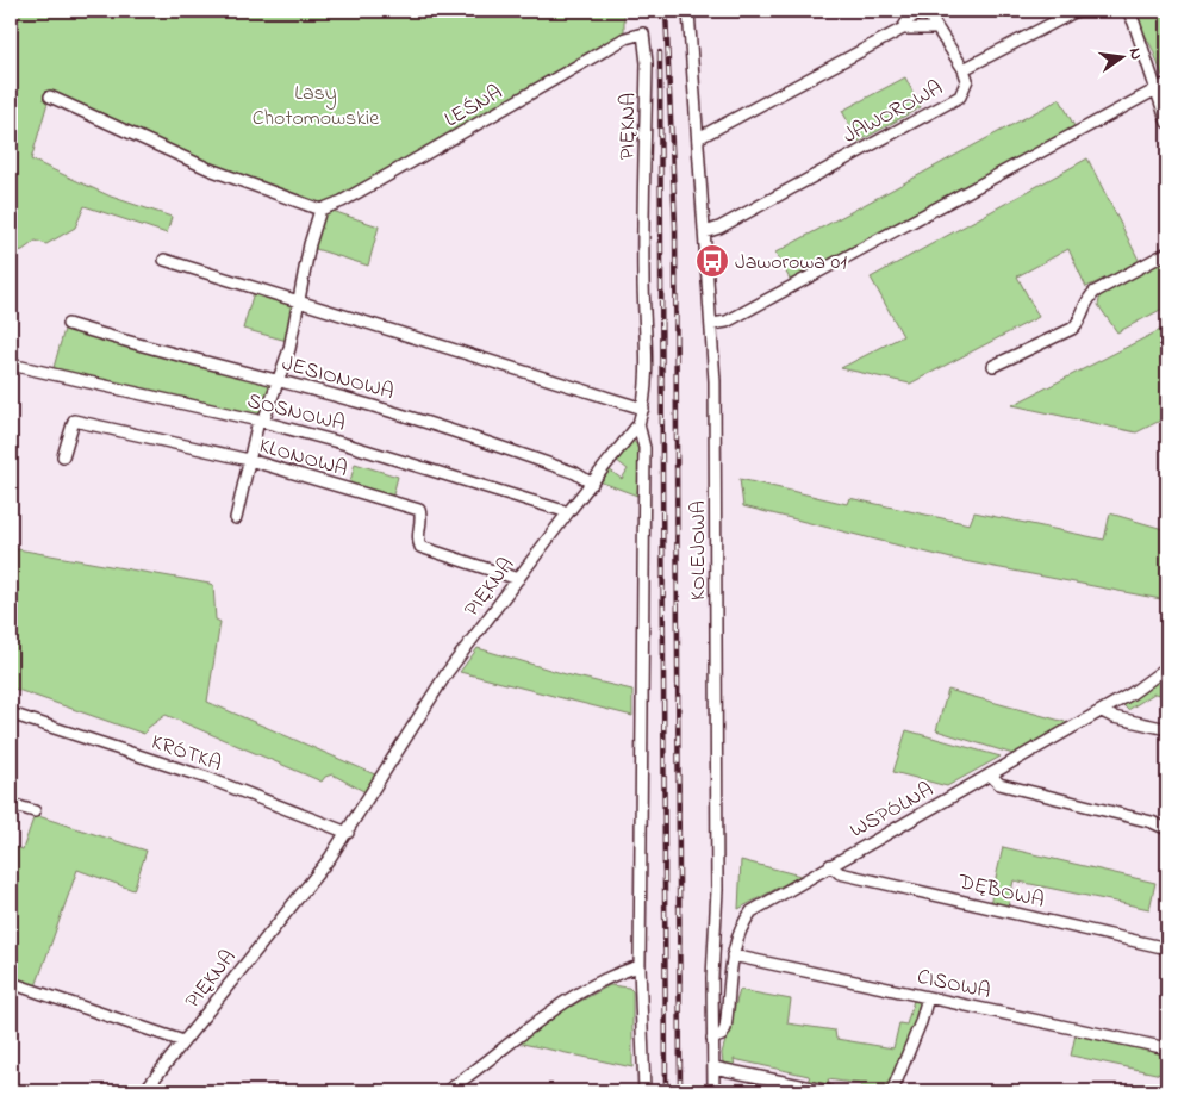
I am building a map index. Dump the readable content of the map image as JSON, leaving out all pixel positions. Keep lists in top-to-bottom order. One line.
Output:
{"streets":{"street":["LEŚNA","JAWOROWA","PIĘKNA","JESIONOWA","SOSNOWA","KLONOWA","KOLEJOWA","KRÓTKA","WSPÓLNA","DĘBOWA","CISOWA"]},"crossings":[["LEŚNA","PIĘKNA"],["JAWOROWA","KOLEJOWA"],["PIĘKNA","JESIONOWA"],["PIĘKNA","SOSNOWA"],["PIĘKNA","KLONOWA"],["PIĘKNA","KRÓTKA"],["KOLEJOWA","WSPÓLNA"],["WSPÓLNA","DĘBOWA"],["WSPÓLNA","CISOWA"]],"parks":["Lasy Chotomowskie"],"places":{"bus stop":["Jaworowa 01"]},"north":"right"}
